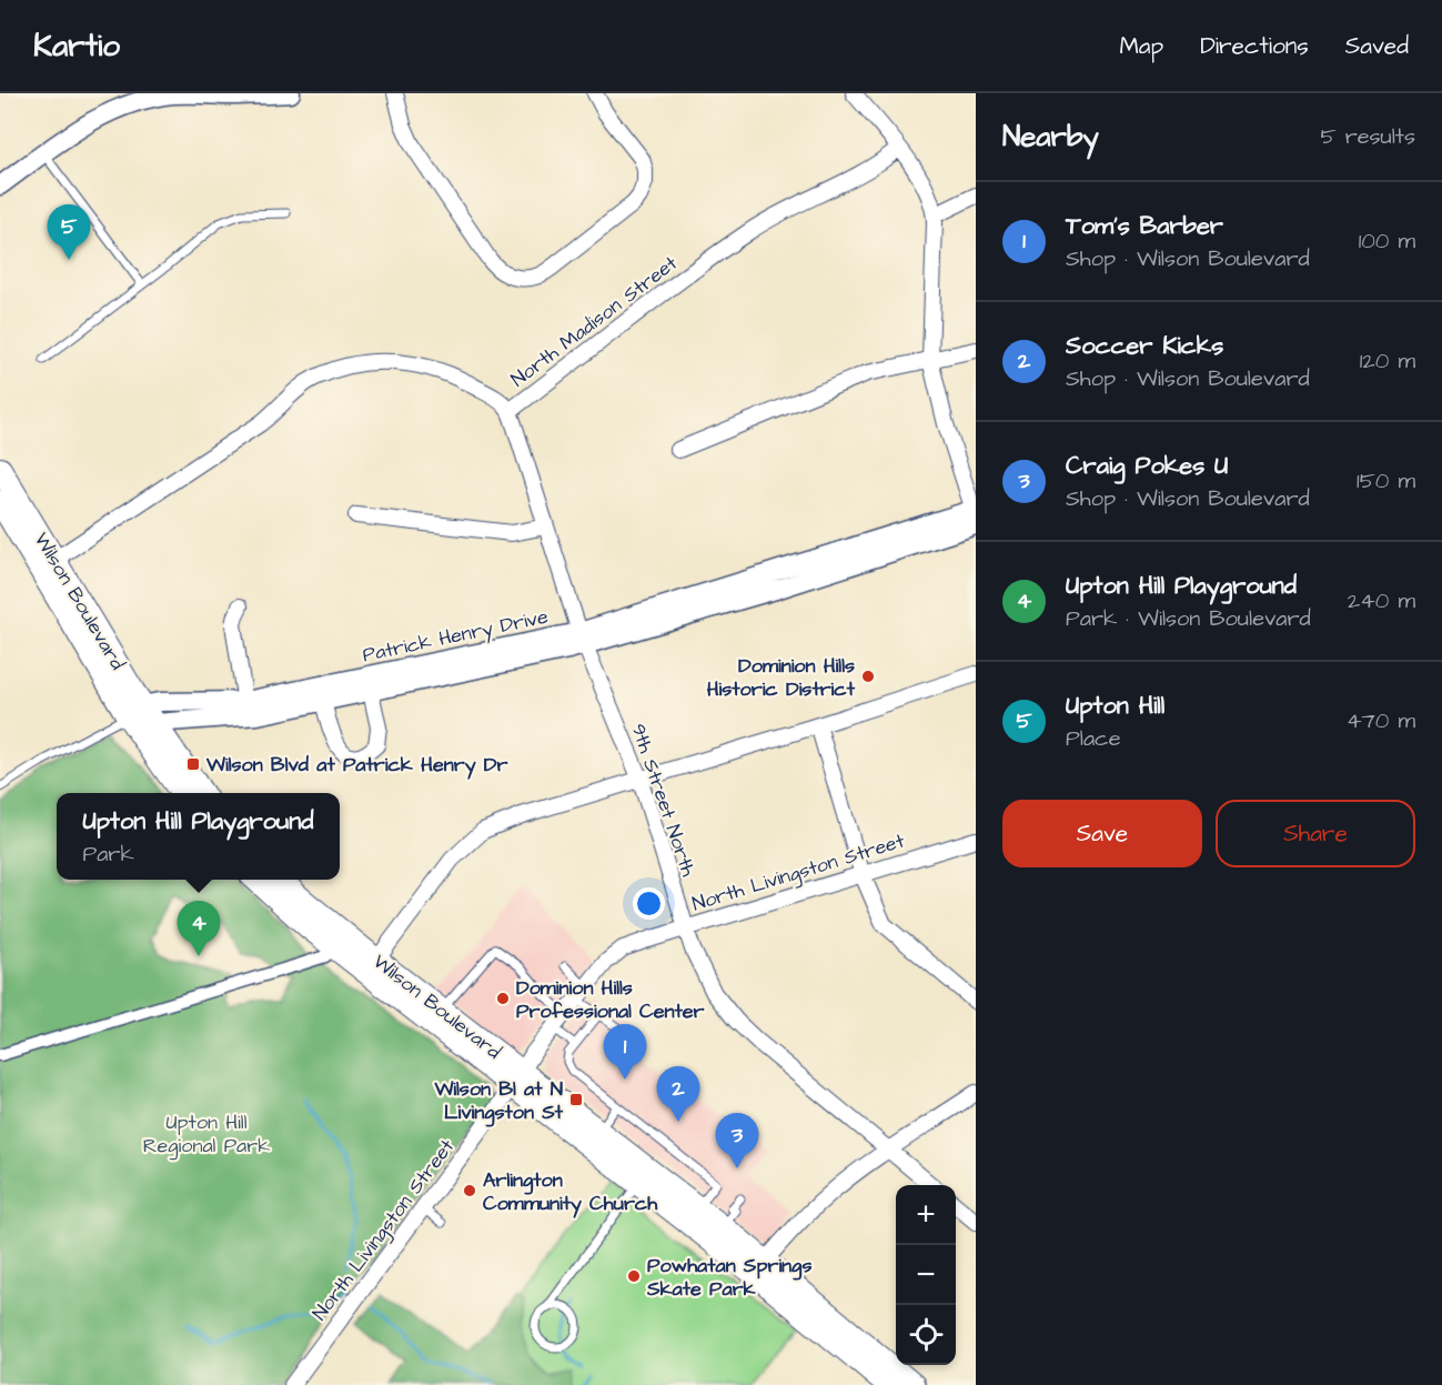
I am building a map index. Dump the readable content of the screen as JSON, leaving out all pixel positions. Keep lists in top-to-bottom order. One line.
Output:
{"streets":{"main road":["Wilson Boulevard"],"street":["North Madison Street","Patrick Henry Drive","9th Street North","North Livingston Street"]},"crossings":[["North Madison Street","Wilson Boulevard"],["North Madison Street","9th Street North"],["Wilson Boulevard","Patrick Henry Drive"],["Wilson Boulevard","North Livingston Street"],["Patrick Henry Drive","9th Street North"],["9th Street North","North Livingston Street"]],"parks":["Upton Hill Regional Park"],"places":{"other":["Dominion Hills Historic District","Dominion Hills Professional Center","Arlington Community Church","Powhatan Springs Skate Park"],"transit":["Wilson Blvd at Patrick Henry Dr","Wilson Bl at N Livingston St"]},"page":{"header":"Kartio","nav":["Map","Directions","Saved"],"heading":["Nearby","5 results"],"list":[{"mark":"1","name":"Tom's Barber","note":"Shop · Wilson Boulevard","value":"100 m"},{"mark":"2","name":"Soccer Kicks","note":"Shop · Wilson Boulevard","value":"120 m"},{"mark":"3","name":"Craig Pokes U","note":"Shop · Wilson Boulevard","value":"150 m"},{"mark":"4","name":"Upton Hill Playground","note":"Park · Wilson Boulevard","value":"240 m"},{"mark":"5","name":"Upton Hill","note":"Place","value":"470 m"}],"pins":["5","4","1","2","3"],"buttons":["Save","Share"],"popup":["Upton Hill Playground","Park"],"map_buttons":["+","−"]}}
